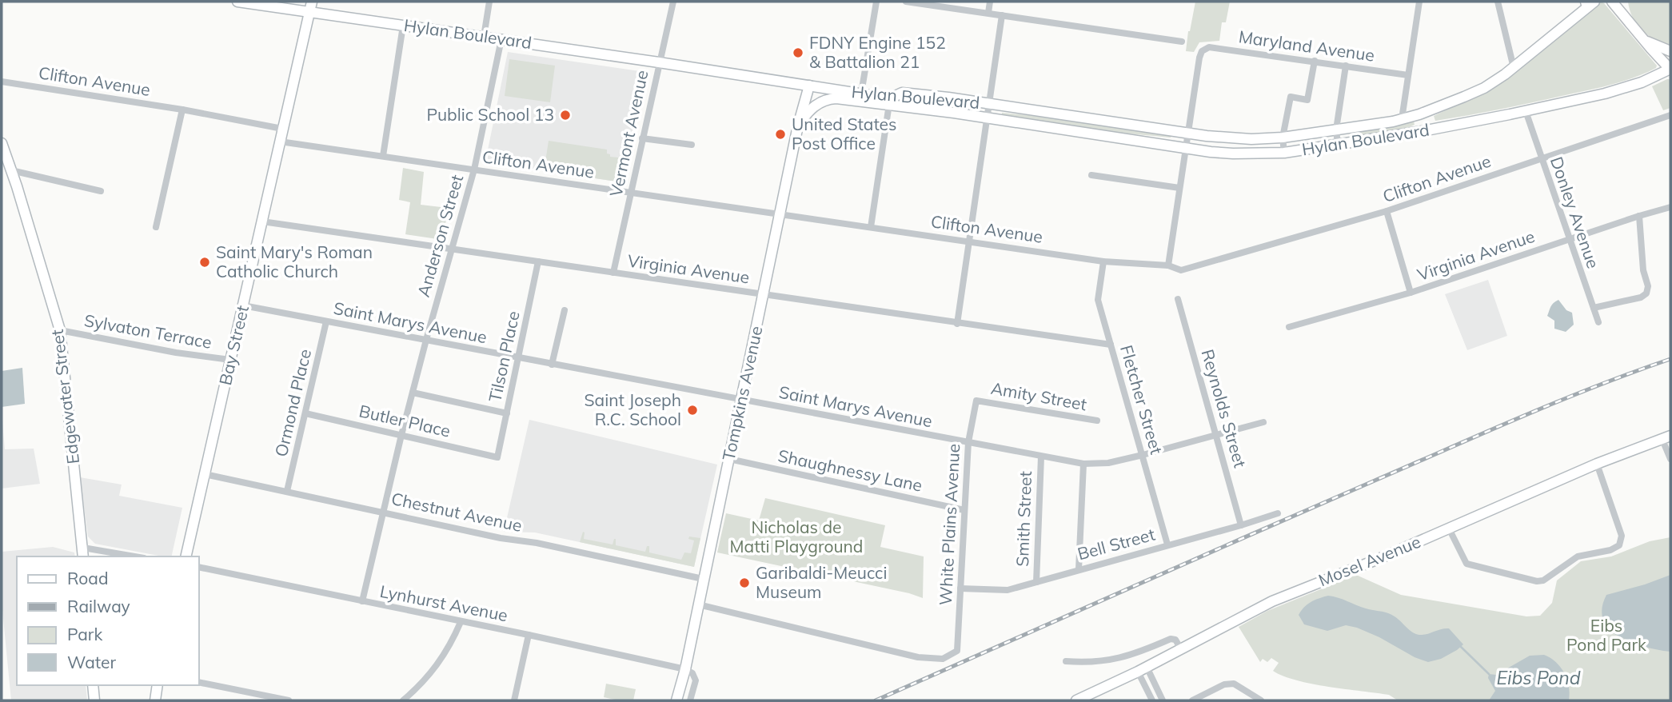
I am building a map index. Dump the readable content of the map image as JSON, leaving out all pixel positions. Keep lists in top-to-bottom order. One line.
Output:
{"streets":{"main road":["Hylan Boulevard","Bay Street","Tompkins Avenue","Edgewater Street","Mosel Avenue"],"street":["Maryland Avenue","Clifton Avenue","Vermont Avenue","Donley Avenue","Anderson Street","Virginia Avenue","Saint Marys Avenue","Sylvaton Terrace","Tilson Place","Amity Street","Fletcher Street","Ormond Place","Reynolds Street","Butler Place","Shaughnessy Lane","Chestnut Avenue","Smith Street","White Plains Avenue","Bell Street","Lynhurst Avenue"]},"crossings":[["Hylan Boulevard","Maryland Avenue"],["Hylan Boulevard","Vermont Avenue"],["Hylan Boulevard","Donley Avenue"],["Hylan Boulevard","Anderson Street"],["Hylan Boulevard","Bay Street"],["Hylan Boulevard","Tompkins Avenue"],["Clifton Avenue","Vermont Avenue"],["Clifton Avenue","Donley Avenue"],["Clifton Avenue","Anderson Street"],["Clifton Avenue","Bay Street"],["Clifton Avenue","Tompkins Avenue"],["Clifton Avenue","Fletcher Street"],["Vermont Avenue","Virginia Avenue"],["Donley Avenue","Virginia Avenue"],["Anderson Street","Virginia Avenue"],["Anderson Street","Saint Marys Avenue"],["Anderson Street","Butler Place"],["Anderson Street","Chestnut Avenue"],["Anderson Street","Lynhurst Avenue"],["Virginia Avenue","Bay Street"],["Virginia Avenue","Tilson Place"],["Virginia Avenue","Tompkins Avenue"],["Virginia Avenue","Fletcher Street"],["Saint Marys Avenue","Bay Street"],["Saint Marys Avenue","Tilson Place"],["Saint Marys Avenue","Tompkins Avenue"],["Saint Marys Avenue","Fletcher Street"],["Saint Marys Avenue","Ormond Place"],["Saint Marys Avenue","Reynolds Street"],["Saint Marys Avenue","Smith Street"],["Saint Marys Avenue","White Plains Avenue"],["Sylvaton Terrace","Bay Street"],["Sylvaton Terrace","Edgewater Street"],["Bay Street","Chestnut Avenue"],["Tilson Place","Butler Place"],["Tompkins Avenue","Shaughnessy Lane"],["Tompkins Avenue","Chestnut Avenue"],["Tompkins Avenue","White Plains Avenue"],["Tompkins Avenue","Lynhurst Avenue"],["Amity Street","White Plains Avenue"],["Fletcher Street","Bell Street"],["Ormond Place","Butler Place"],["Ormond Place","Chestnut Avenue"],["Reynolds Street","Bell Street"],["Shaughnessy Lane","White Plains Avenue"],["Smith Street","Bell Street"],["White Plains Avenue","Bell Street"]],"water":["Eibs Pond"],"parks":["Nicholas de Matti Playground","Eibs Pond Park"],"places":["FDNY Engine 152 & Battalion 21","Public School 13","United States Post Office","Saint Mary's Roman Catholic Church","Saint Joseph R.C. School","Garibaldi-Meucci Museum"],"legend":["Road","Railway","Park","Water"]}
